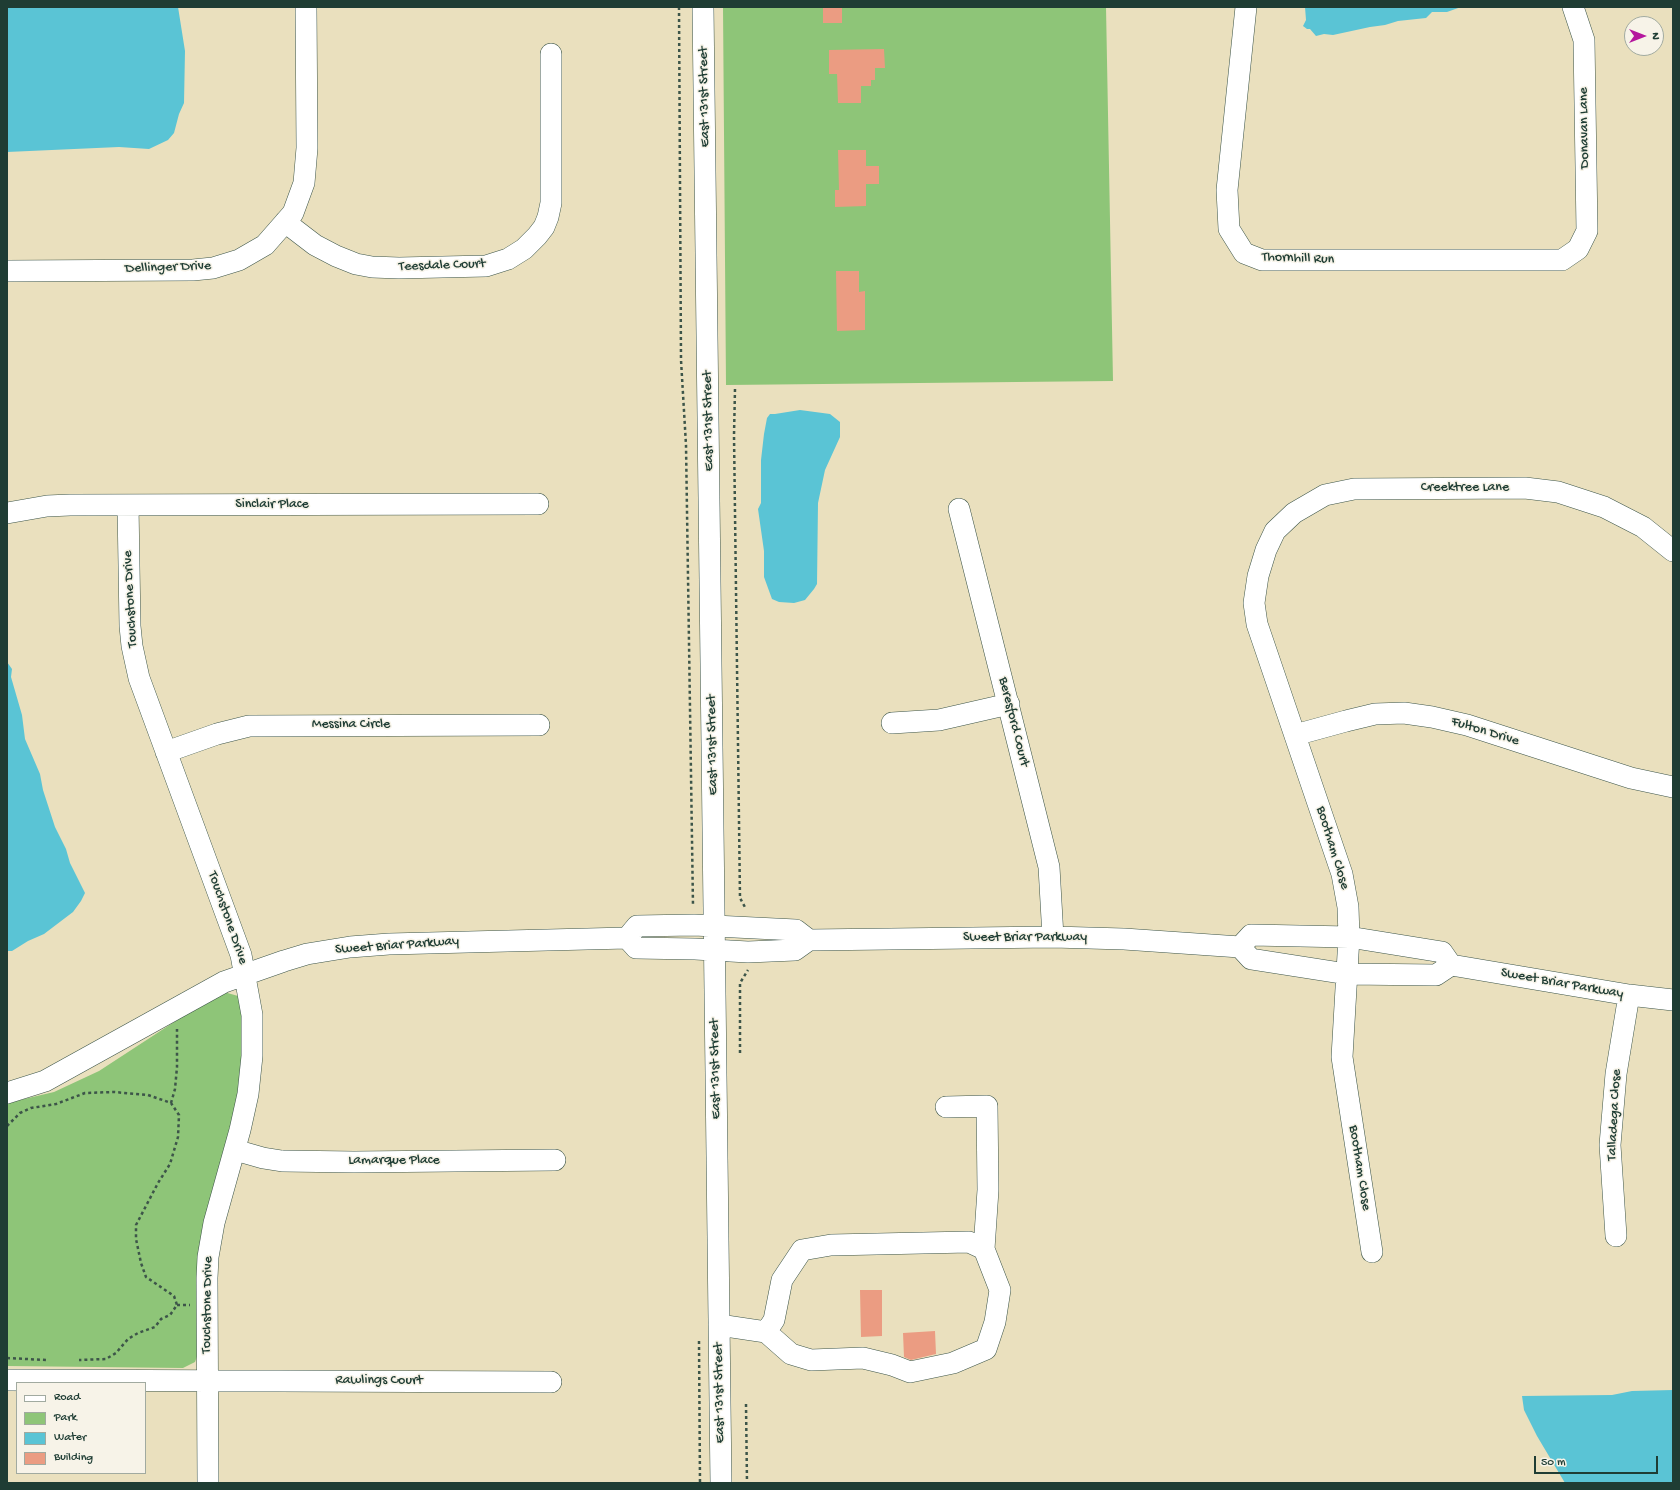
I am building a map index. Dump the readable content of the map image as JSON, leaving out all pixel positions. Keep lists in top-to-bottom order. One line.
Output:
{"streets":{"street":["East 131st Street","Donavan Lane","Thornhill Run","Teesdale Court","Dellinger Drive","Creektree Lane","Sinclair Place","Touchstone Drive","Beresford Court","Messina Circle","Fulton Drive","Bootham Close","Sweet Briar Parkway","Talladega Close","Lamarque Place","Rawlings Court"]},"crossings":[["Donavan Lane","Thornhill Run"],["Teesdale Court","Dellinger Drive"],["Creektree Lane","Bootham Close"],["Sinclair Place","Touchstone Drive"],["Touchstone Drive","Messina Circle"],["Touchstone Drive","Sweet Briar Parkway"],["Touchstone Drive","Lamarque Place"],["Touchstone Drive","Rawlings Court"],["Beresford Court","Sweet Briar Parkway"],["Fulton Drive","Bootham Close"],["Sweet Briar Parkway","Talladega Close"]],"legend":["Road","Park","Water","Building"],"scale_bar":"50 m","north":"right"}
